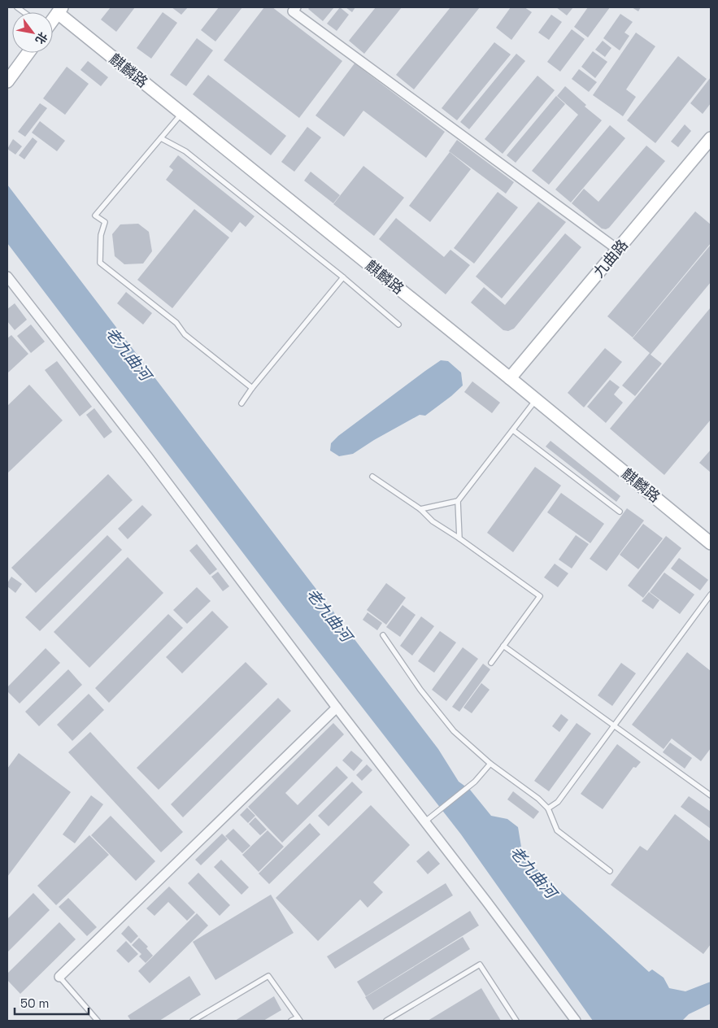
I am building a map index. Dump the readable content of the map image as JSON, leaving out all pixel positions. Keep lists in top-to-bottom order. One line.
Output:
{"streets":{"street":["麒麟路","九曲路"]},"crossings":[["麒麟路","九曲路"]],"water":["老九曲河"],"scale_bar":"50 m","north":"bottom right"}
